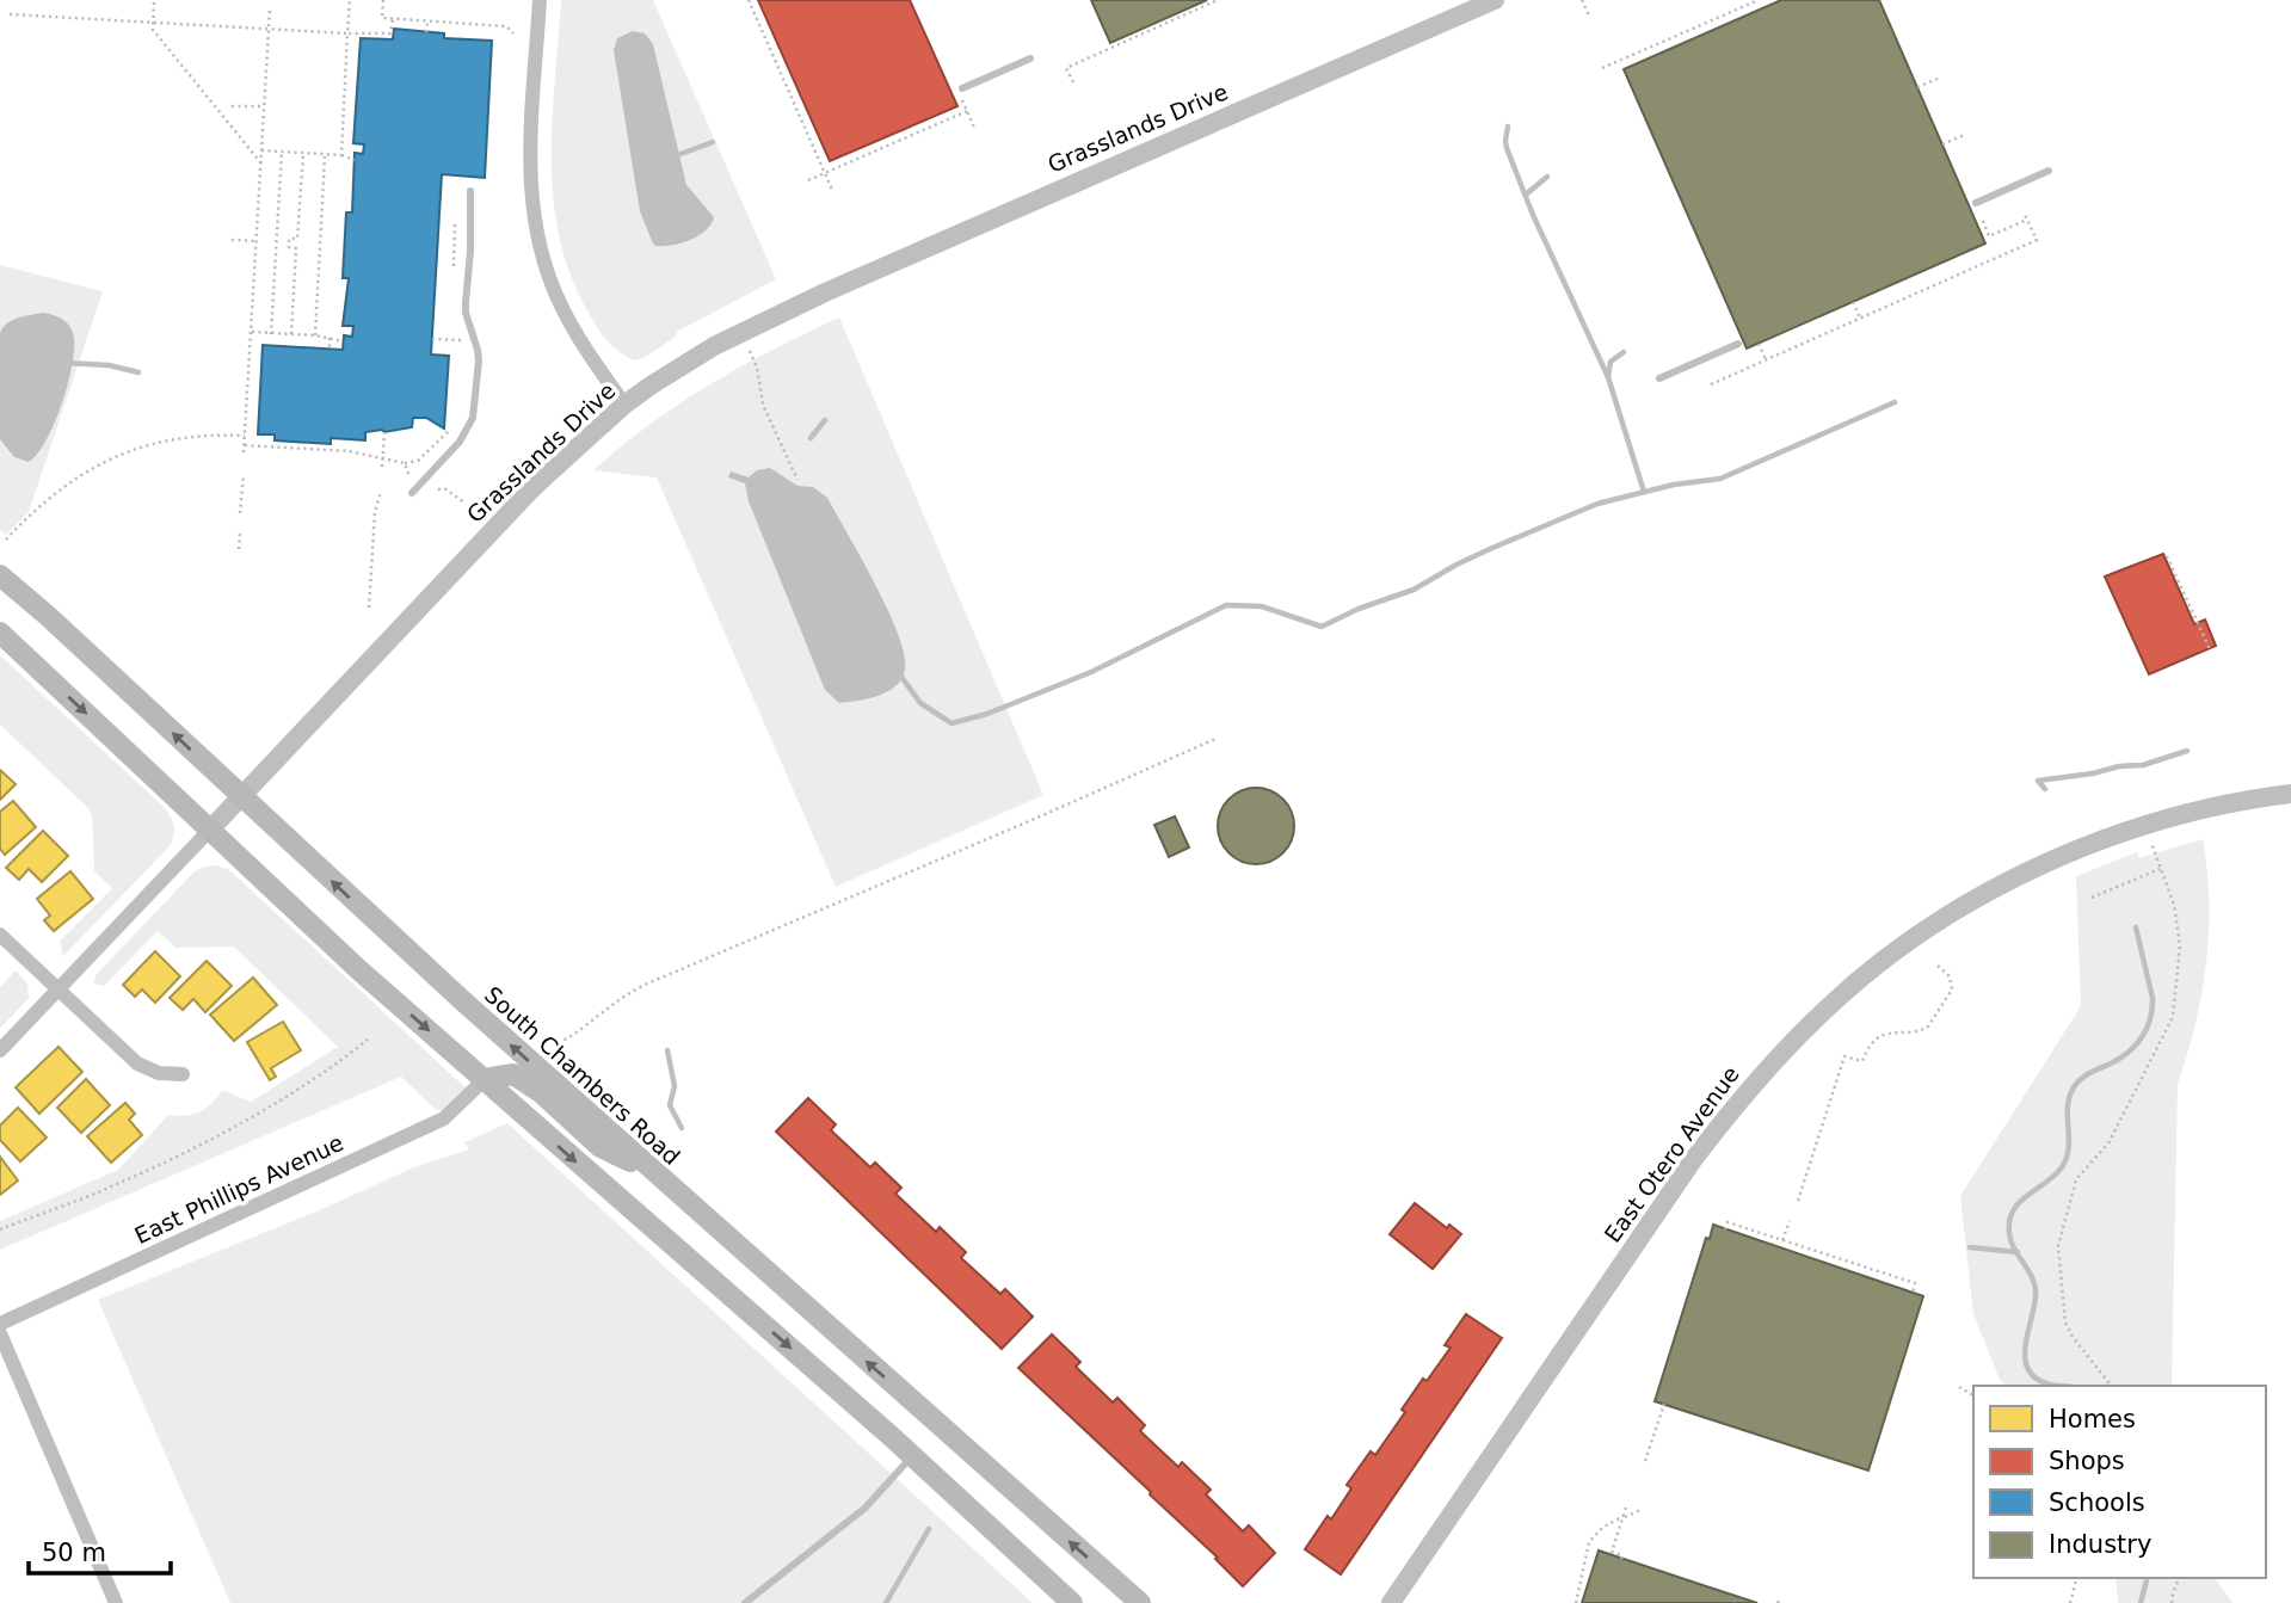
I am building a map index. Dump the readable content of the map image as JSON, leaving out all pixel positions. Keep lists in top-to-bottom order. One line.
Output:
{"streets":{"main road":["South Chambers Road"],"street":["Grasslands Drive","East Otero Avenue","East Phillips Avenue"]},"crossings":[["Grasslands Drive","South Chambers Road"]],"legend":["Homes","Shops","Schools","Industry"],"scale_bar":"50 m"}
